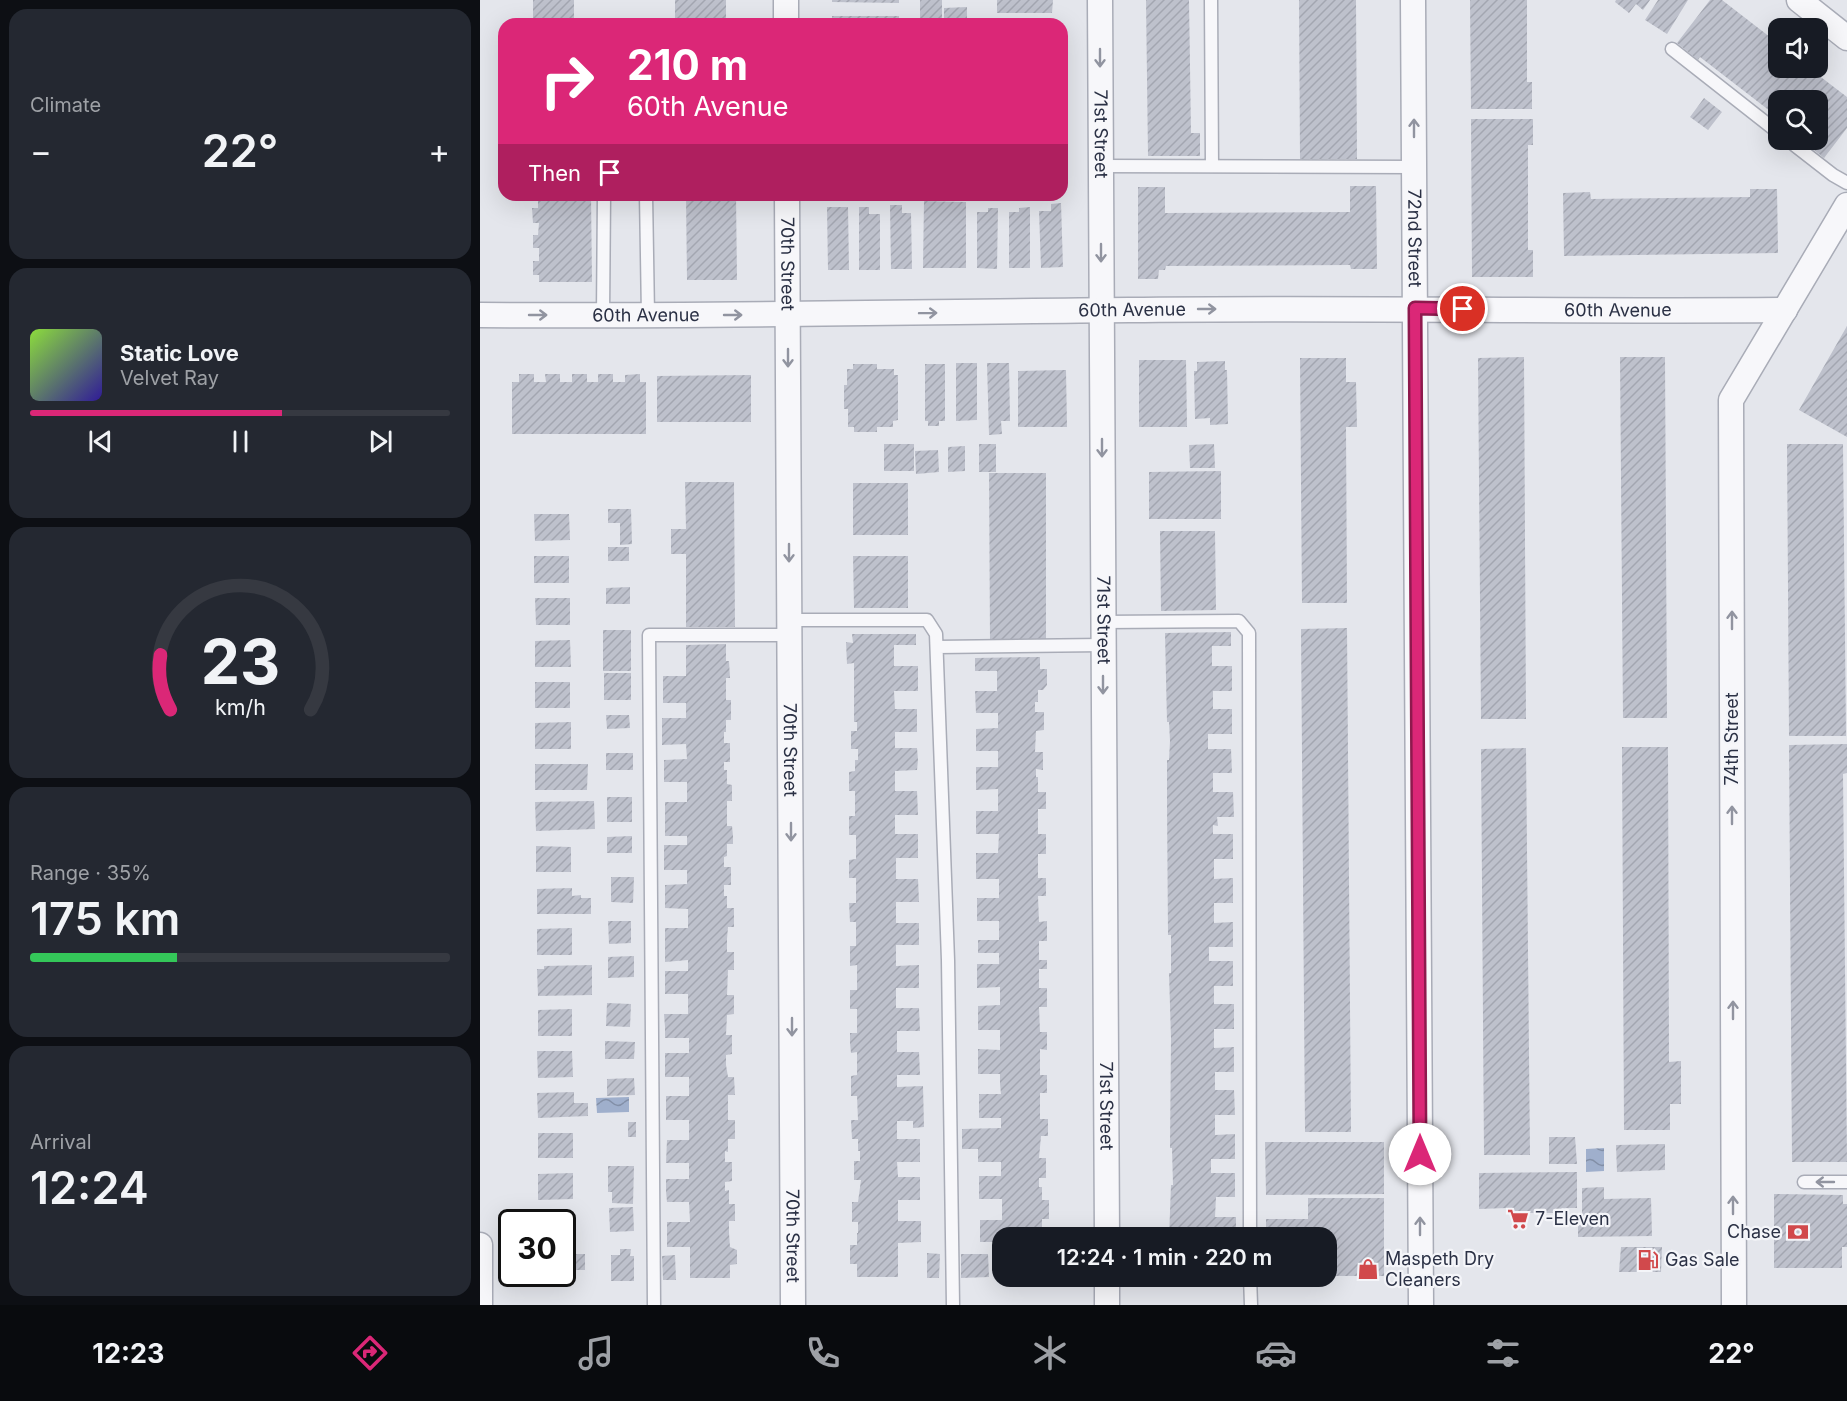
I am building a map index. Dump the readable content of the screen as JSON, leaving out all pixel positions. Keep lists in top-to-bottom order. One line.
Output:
{"streets":{"street":["71st Street","72nd Street","70th Street","60th Avenue","74th Street"]},"crossings":[["71st Street","60th Avenue"],["72nd Street","60th Avenue"],["70th Street","60th Avenue"],["60th Avenue","74th Street"]],"one_way":["71st Street","72nd Street","70th Street","60th Avenue","74th Street"],"places":{"supermarket":["7-Eleven"],"bank":["Chase"],"fuel station":["Gas Sale"],"shop":["Maspeth Dry Cleaners"]},"page":{"tile":["Climate",["Range · 35%","175 km"],["Arrival","12:24"]],"turn":["210 m","60th Avenue"],"heat":["−","22°","+"],"then":"Then","song":["Static Love","Velvet Ray"],"limit":"30","trip":"12:24 · 1 min · 220 m","tabs":["12:23","22°"],"gauge":["23","km/h"]}}
